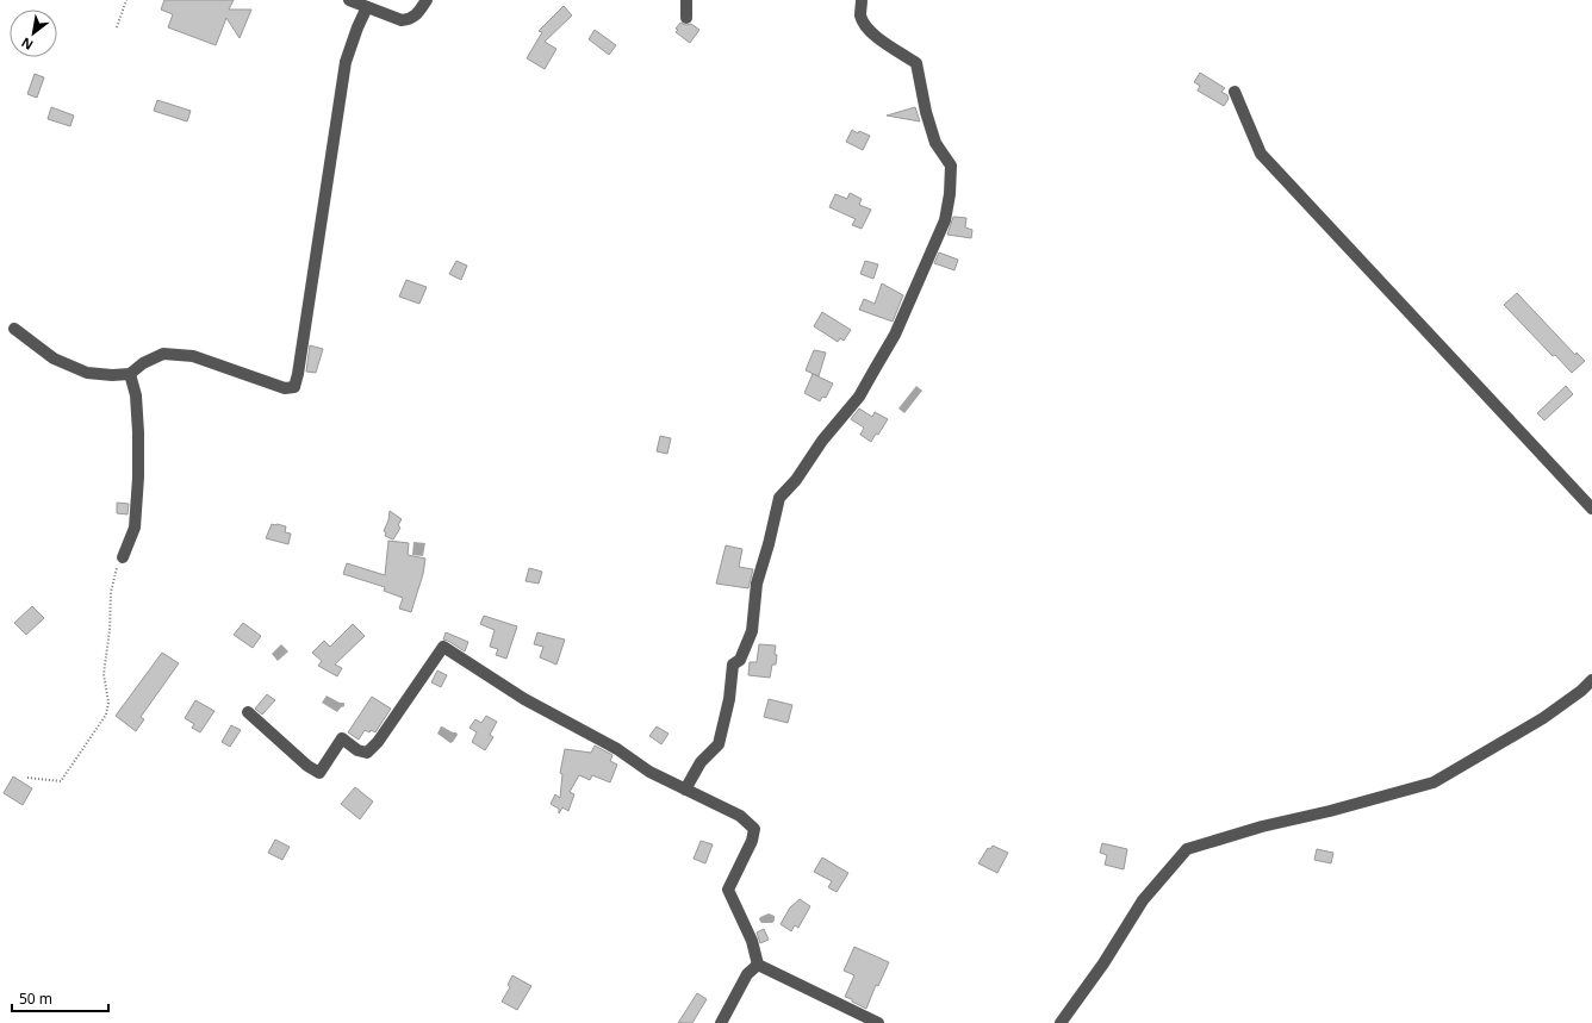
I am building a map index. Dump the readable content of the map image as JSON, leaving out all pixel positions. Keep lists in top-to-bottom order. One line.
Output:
{"scale_bar":"50 m","north":"bottom left"}
